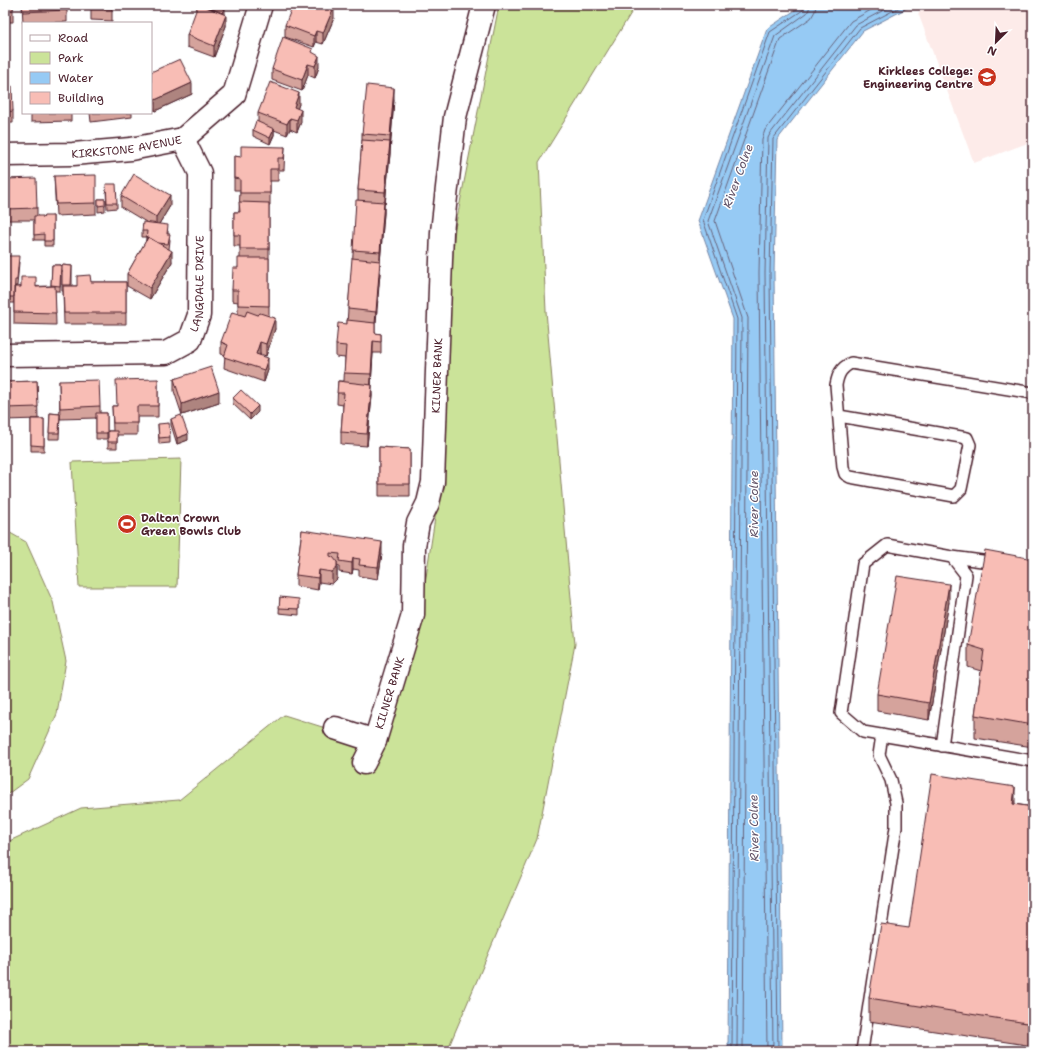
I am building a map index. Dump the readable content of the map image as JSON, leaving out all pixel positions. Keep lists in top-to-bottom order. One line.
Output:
{"streets":{"street":["KIRKSTONE AVENUE","LANGDALE DRIVE","KILNER BANK"]},"crossings":[["KIRKSTONE AVENUE","LANGDALE DRIVE"]],"water":["River Colne"],"places":{"school or university":["Kirklees College: Engineering Centre"],"sports":["Dalton Crown Green Bowls Club"]},"legend":["Road","Park","Water","Building"],"north":"bottom left"}
